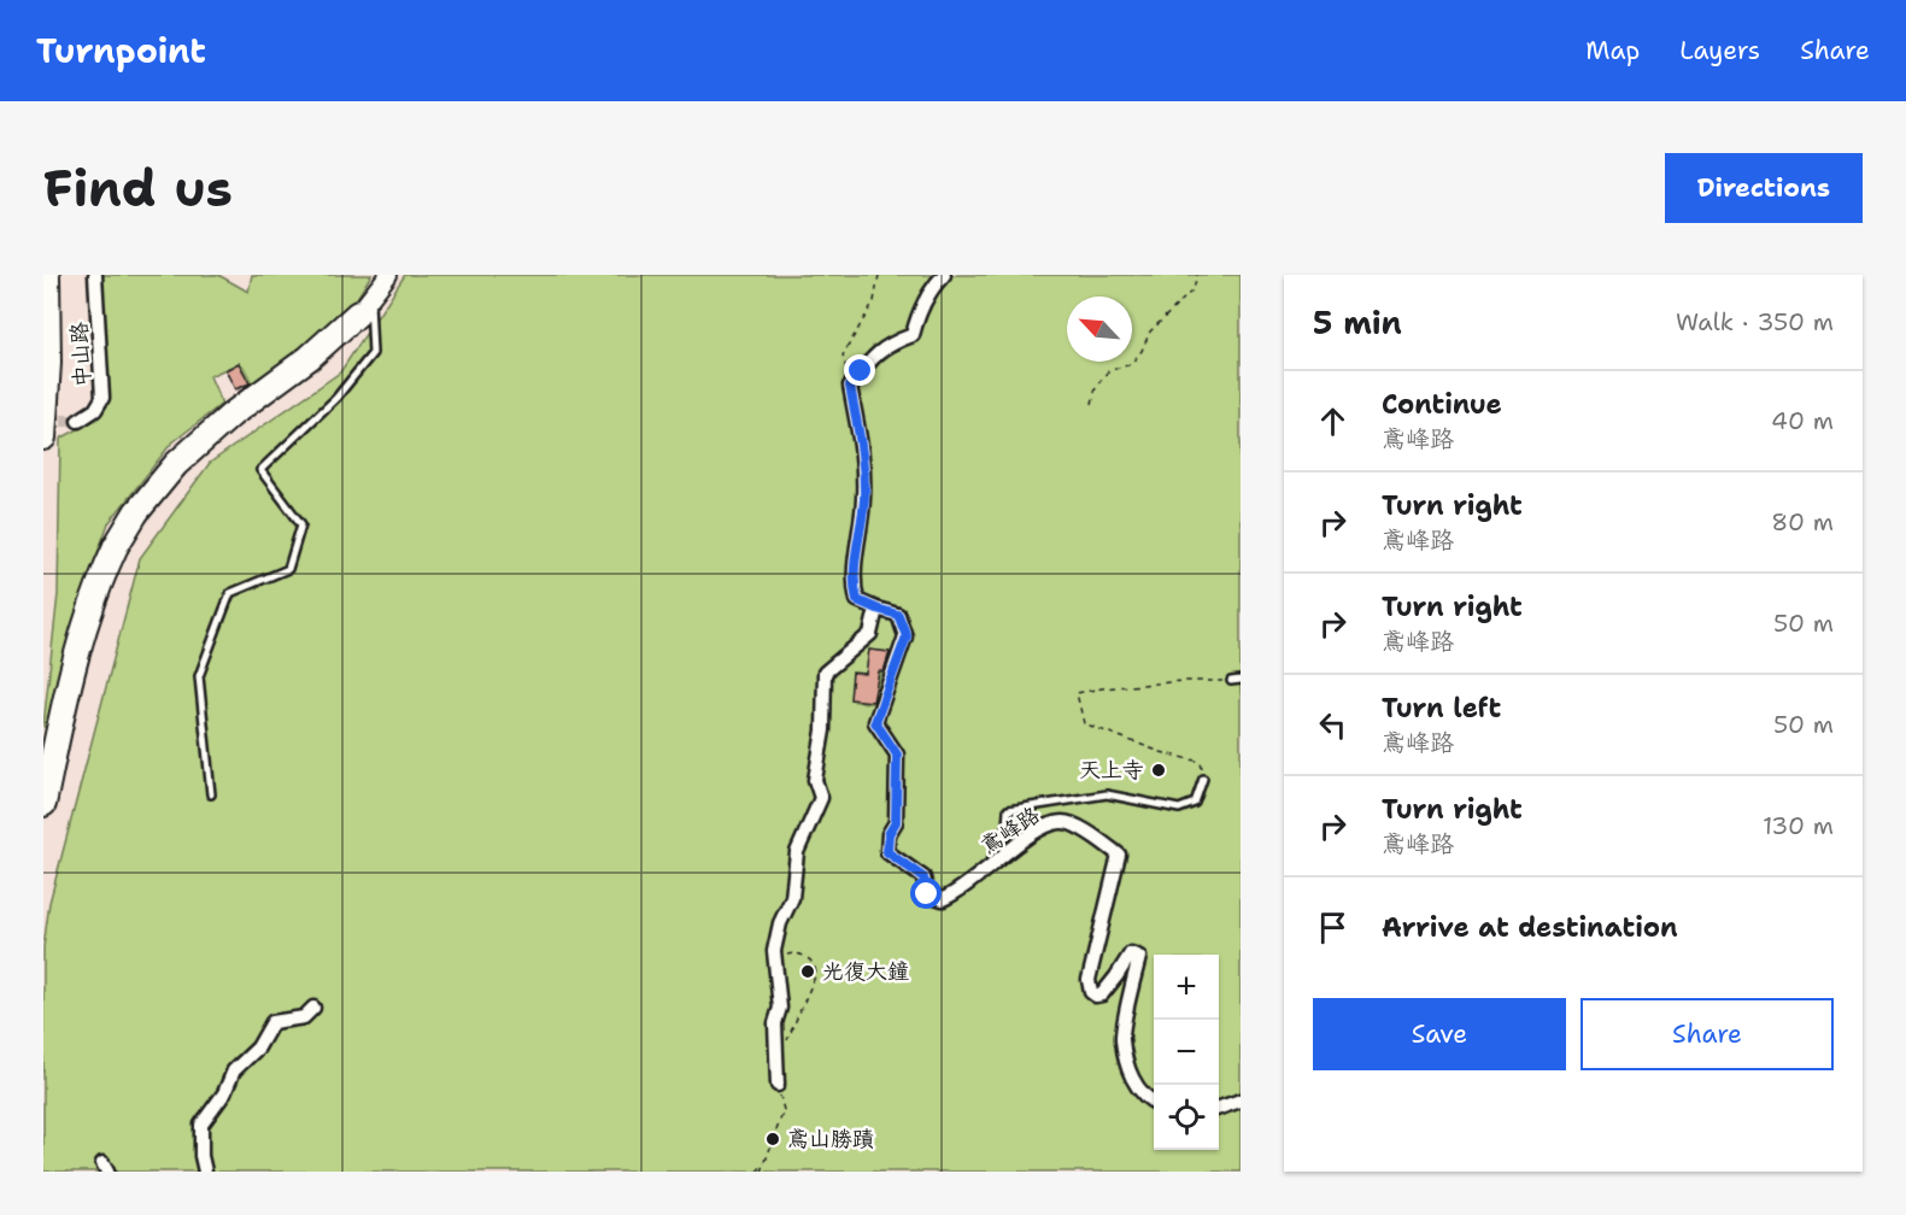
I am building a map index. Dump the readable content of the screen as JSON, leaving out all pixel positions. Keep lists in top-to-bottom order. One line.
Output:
{"streets":{"street":["中山路","鳶峰路"]},"places":["天上寺","光復大鐘","鳶山勝蹟"],"north":"top left","page":{"header":"Turnpoint","nav":["Map","Layers","Share"],"buttons":["Directions",["Save","Share"]],"title":"Find us","heading":["5 min","Walk · 350 m"],"list":[["Continue","鳶峰路","40 m"],["Turn right","鳶峰路","80 m"],["Turn right","鳶峰路","50 m"],["Turn left","鳶峰路","50 m"],["Turn right","鳶峰路","130 m"],"Arrive at destination"],"map_buttons":["+","−"]}}
